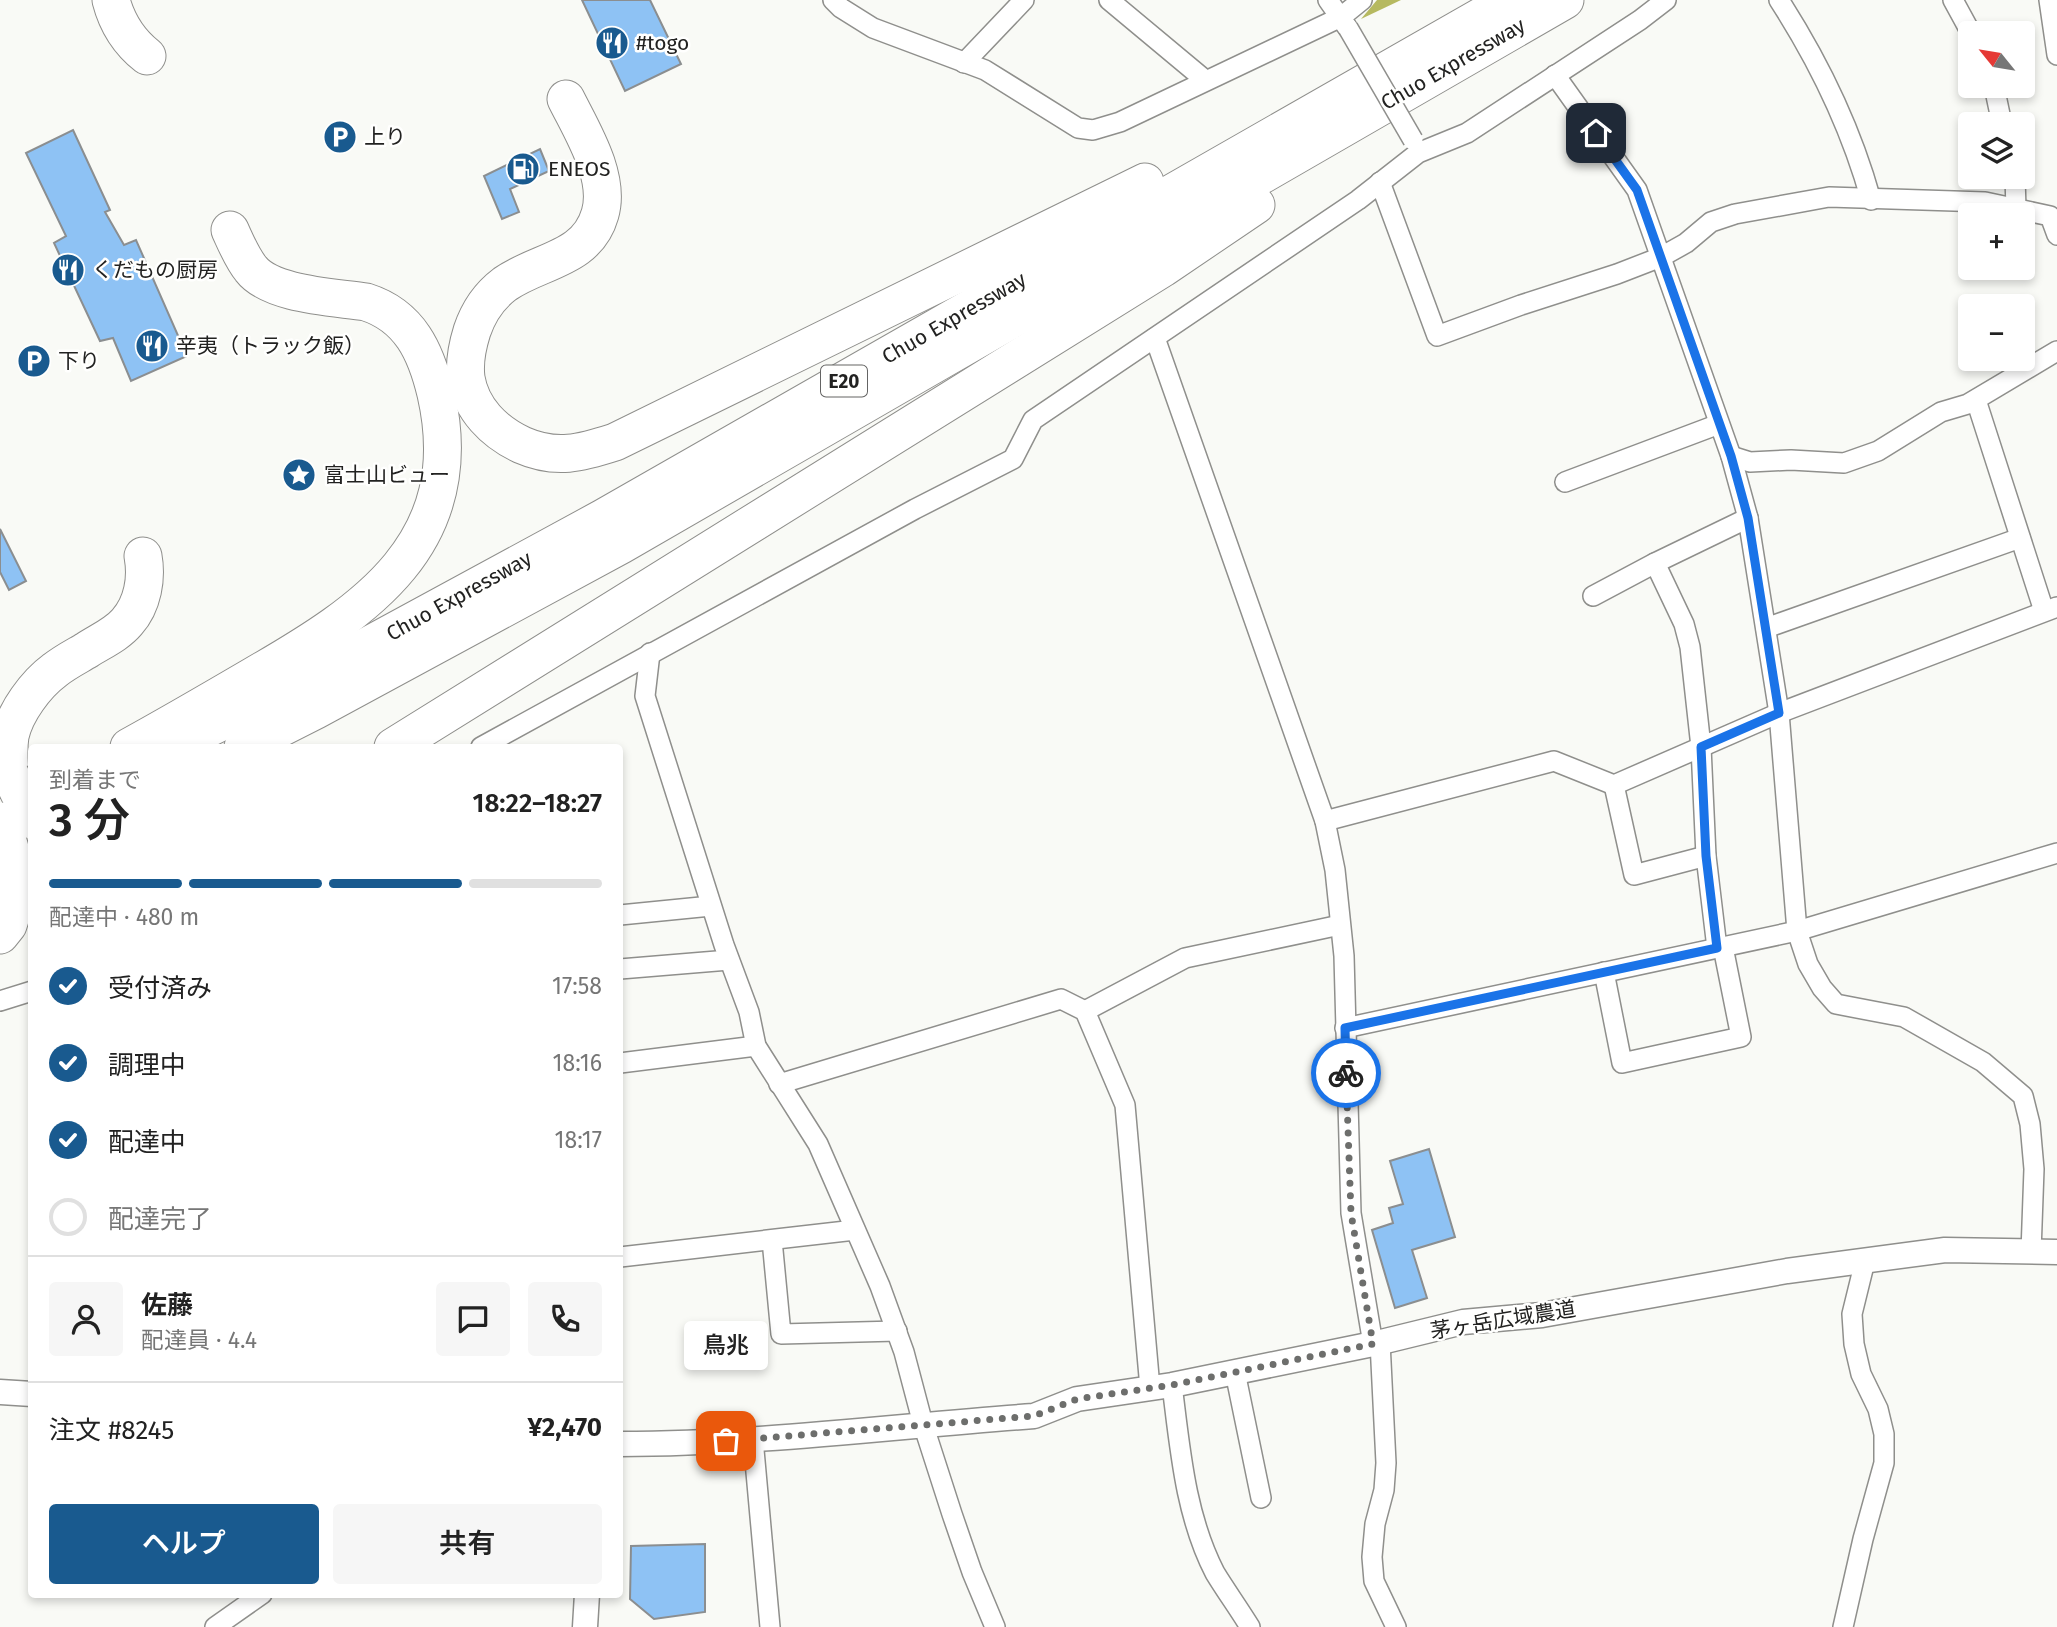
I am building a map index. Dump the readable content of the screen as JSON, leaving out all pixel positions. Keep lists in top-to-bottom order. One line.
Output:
{"streets":{"highway":["Chuo Expressway","E20"],"street":["茅ヶ岳広域農道"]},"places":{"restaurant":["#togo","くだもの厨房","辛夷（トラック飯）"],"parking":["上り","下り"],"fuel station":["ENEOS"],"place":["富士山ビュー"],"other":["鳥兆"]},"north":"top left","page":{"map_buttons":["+","−"],"heading":["3 分","到着まで","18:22–18:27"],"panel":["佐藤","配達員 · 4.4","注文 #8245","¥2,470"],"bar":"配達中 · 480 m","list":[["受付済み","17:58"],["調理中","18:16"],["配達中","18:17"],"配達完了"],"bubble":"鳥兆","buttons":["ヘルプ","共有"]}}
